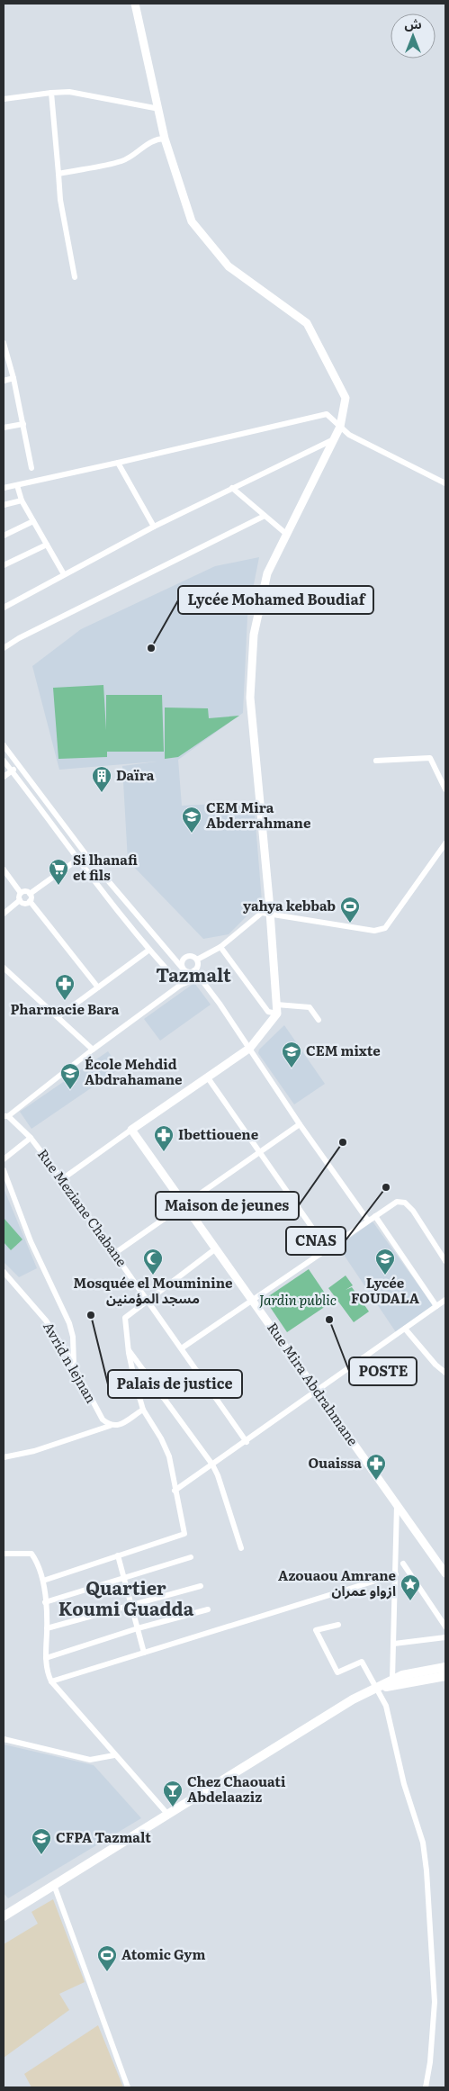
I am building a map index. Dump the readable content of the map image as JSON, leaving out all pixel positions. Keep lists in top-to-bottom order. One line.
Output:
{"streets":{"main road":["Rue Mira Abdrahmane"],"street":["Rue Meziane Chabane","Avrid n lejnan"]},"districts":["Tazmalt","Quartier Koumi Guadda"],"parks":["Jardin public"],"places":{"other":["Lycée Mohamed Boudiaf","Maison de jeunes","CNAS","Palais de justice","POSTE"],"building":["Daïra"],"school or university":["CEM Mira Abderrahmane","CEM mixte","École Mehdid Abdrahamane","Lycée FOUDALA","CFPA Tazmalt"],"supermarket":["Si lhanafi et fils"],"sports":["yahya kebbab","Atomic Gym"],"pharmacy":["Pharmacie Bara","Ibettiouene","Ouaissa"],"mosque":["Mosquée el Mouminine مسجد المؤمنين"],"place":["Azouaou Amrane ازواو عمران"],"bar":["Chez Chaouati Abdelaaziz"]},"north":"top"}
